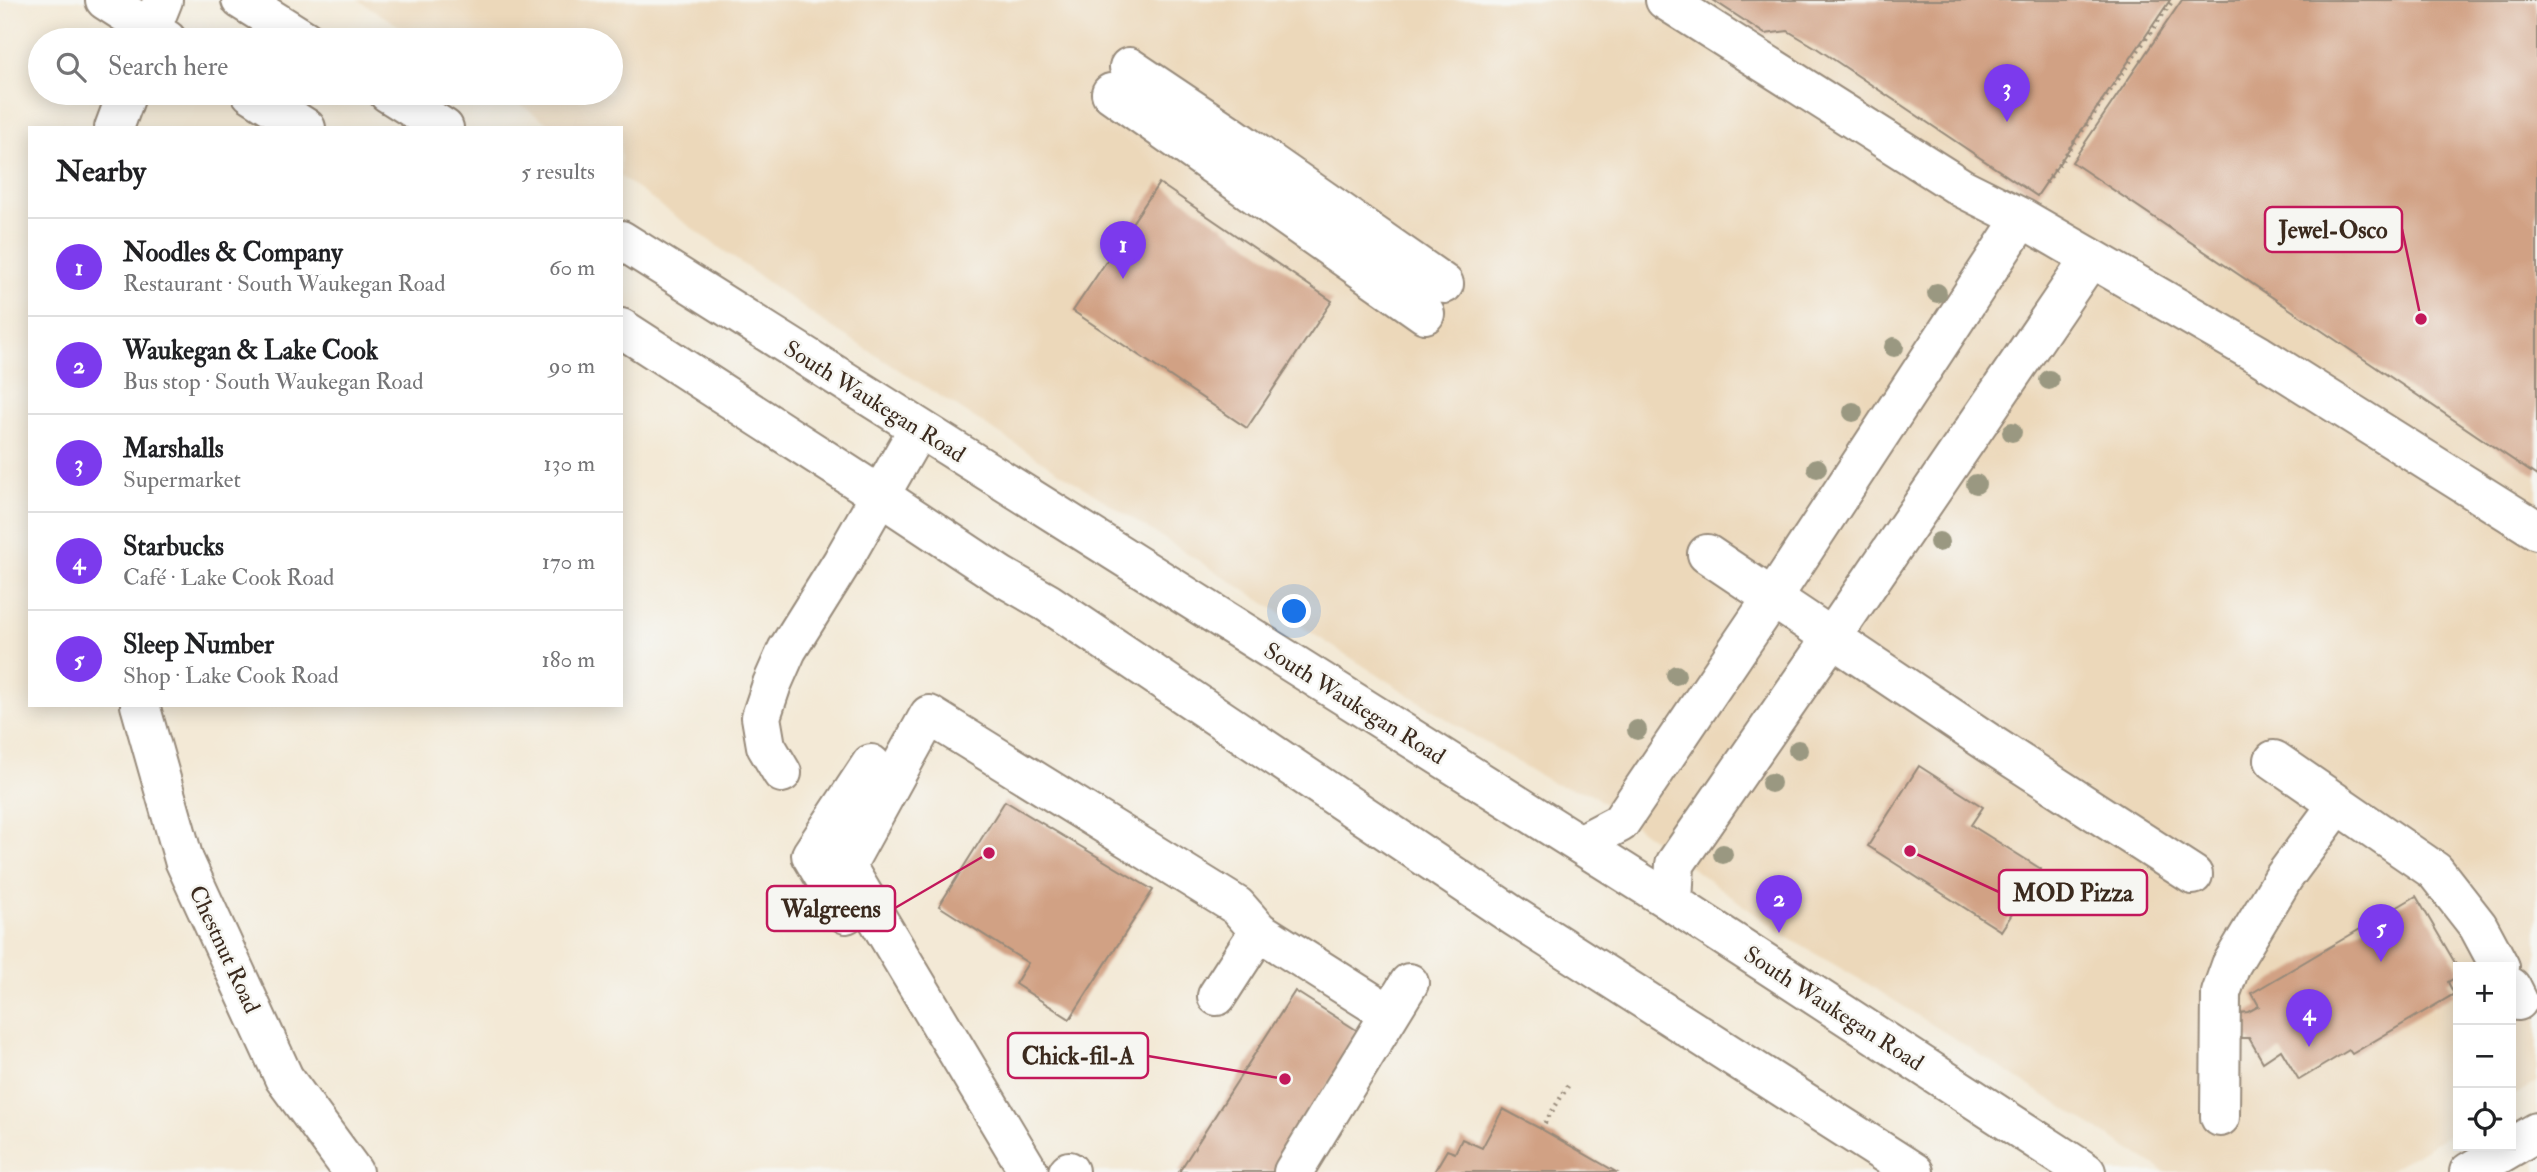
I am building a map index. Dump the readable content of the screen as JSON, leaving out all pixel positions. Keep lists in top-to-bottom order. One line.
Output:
{"streets":{"main road":["South Waukegan Road","Chestnut Road"]},"places":["Jewel-Osco","MOD Pizza","Walgreens","Chick-fil-A"],"page":{"search":"Search here","pins":["3","1","2","5","4"],"heading":["Nearby","5 results"],"list":[{"mark":"1","name":"Noodles & Company","note":"Restaurant · South Waukegan Road","value":"60 m"},{"mark":"2","name":"Waukegan & Lake Cook","note":"Bus stop · South Waukegan Road","value":"90 m"},{"mark":"3","name":"Marshalls","note":"Supermarket","value":"130 m"},{"mark":"4","name":"Starbucks","note":"Café · Lake Cook Road","value":"170 m"},{"mark":"5","name":"Sleep Number","note":"Shop · Lake Cook Road","value":"180 m"}],"map_buttons":["+","−"]}}
